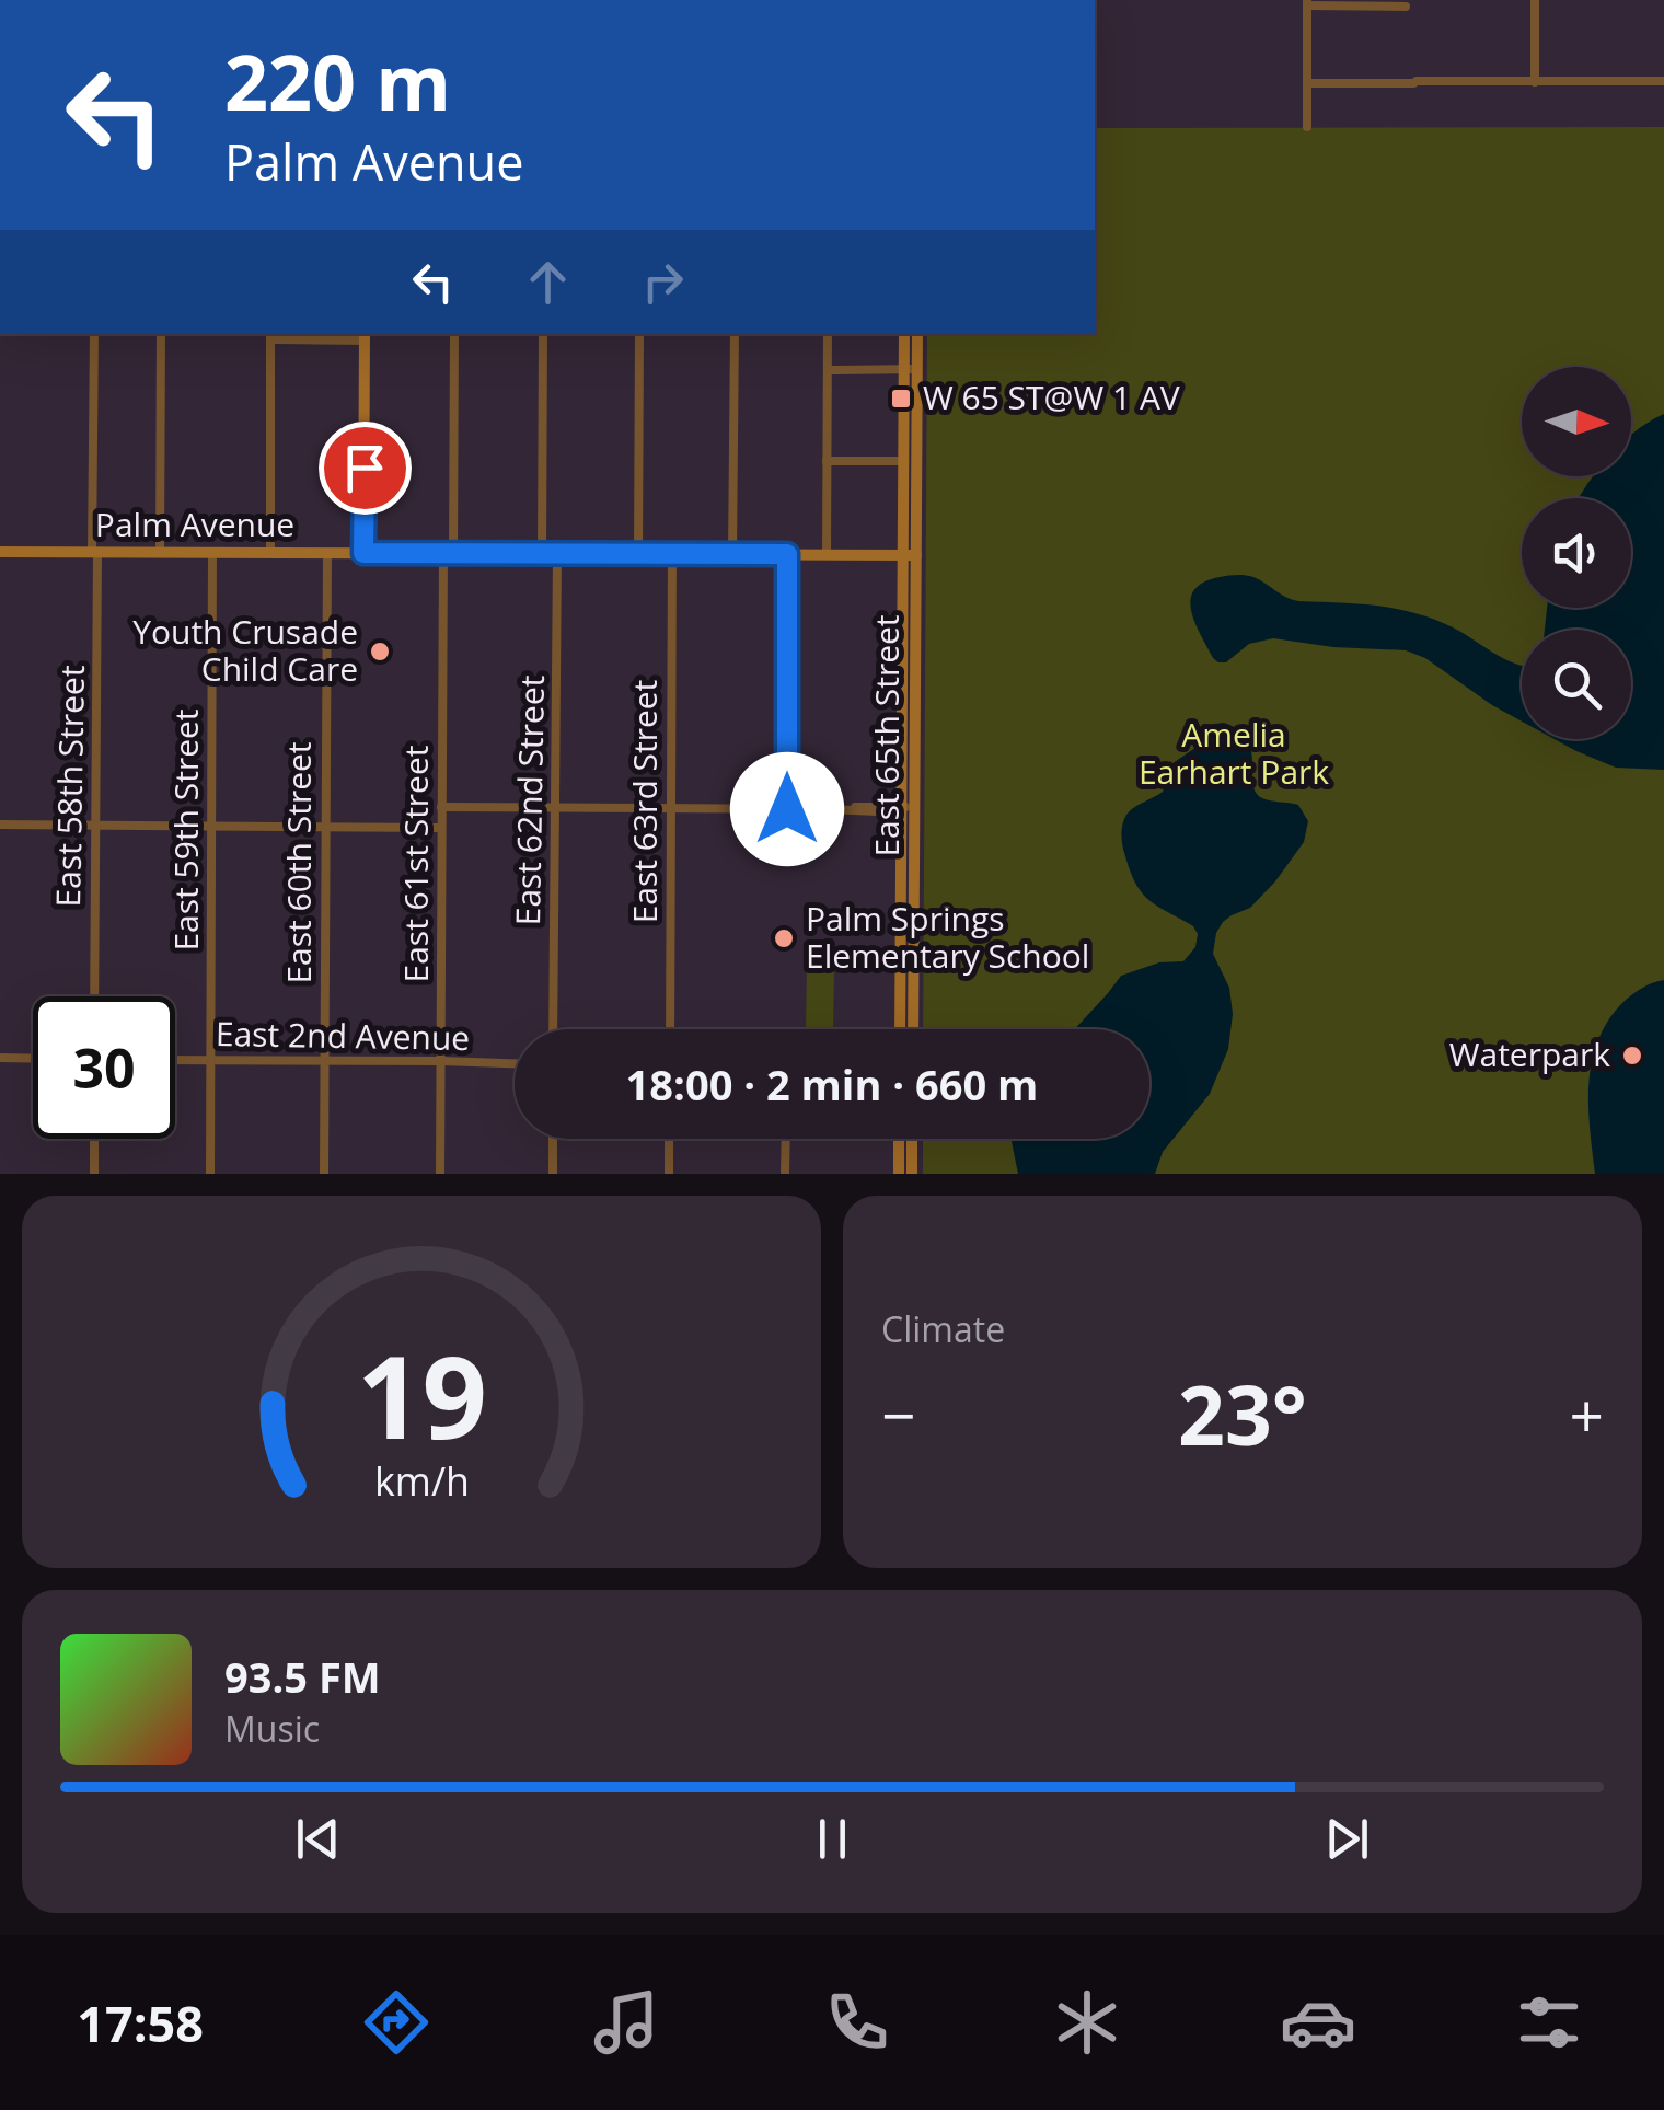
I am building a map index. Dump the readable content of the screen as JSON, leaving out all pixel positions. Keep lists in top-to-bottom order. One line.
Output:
{"streets":{"main road":["Palm Avenue","East 65th Street"],"street":["East 58th Street","East 62nd Street","East 63rd Street","East 59th Street","East 60th Street","East 61st Street","East 2nd Avenue"]},"crossings":[["Palm Avenue","East 65th Street"],["Palm Avenue","East 58th Street"],["Palm Avenue","East 62nd Street"],["Palm Avenue","East 63rd Street"],["Palm Avenue","East 59th Street"],["Palm Avenue","East 60th Street"],["Palm Avenue","East 61st Street"],["East 59th Street","East 2nd Avenue"],["East 60th Street","East 2nd Avenue"],["East 61st Street","East 2nd Avenue"]],"parks":["Amelia Earhart Park"],"places":{"transit":["W 65 ST@W 1 AV"],"other":["Youth Crusade Child Care","Palm Springs Elementary School","Waterpark"]},"north":"right","page":{"turn":["220 m","Palm Avenue"],"limit":"30","trip":"18:00 · 2 min · 660 m","tile":"Climate","heat":["−","23°","+"],"song":["93.5 FM","Music"],"tabs":"17:58","gauge":["19","km/h"]}}
